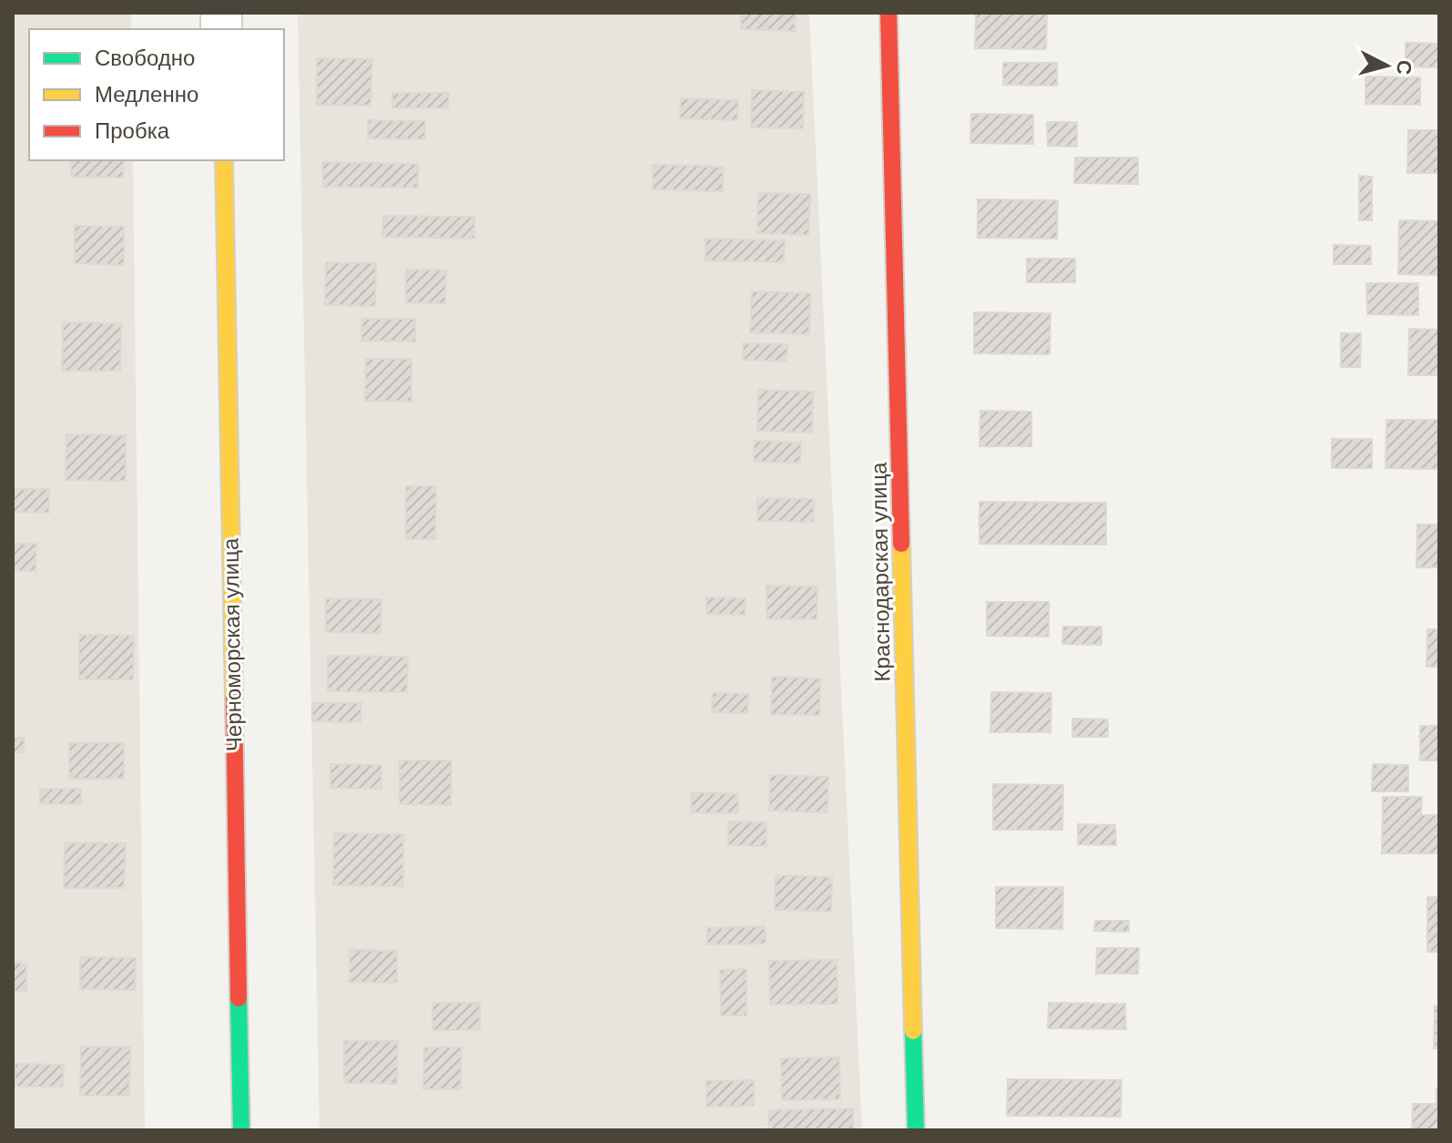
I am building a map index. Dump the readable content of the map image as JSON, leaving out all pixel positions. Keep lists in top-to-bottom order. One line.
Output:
{"streets":{"street":["Краснодарская улица","Черноморская улица"]},"legend":["Свободно","Медленно","Пробка"],"north":"right"}
